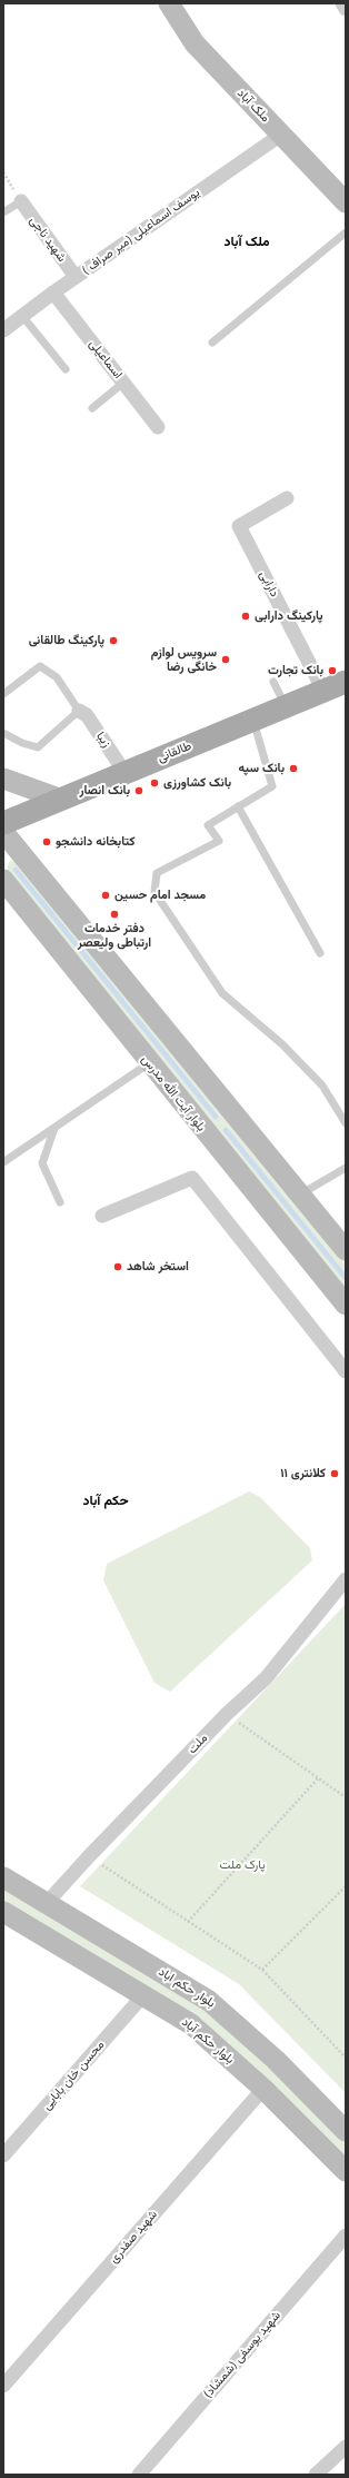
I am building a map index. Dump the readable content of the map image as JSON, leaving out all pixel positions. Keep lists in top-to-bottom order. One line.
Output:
{"streets":{"main road":["ملک آباد","طالقانی","بلوار آیت الله مدرس","بلوار حکم اباد","بلوار حکم آباد"],"street":["یوسف اسماعیلی (میر صراف )","شهید ناجی","اسماعیلی","دارابی","زیبا","ملت","محسن خان بابایی","شهید صفدری","شهید یوسفی (شمشاد)"]},"crossings":[["ملک آباد","یوسف اسماعیلی (میر صراف )"],["یوسف اسماعیلی (میر صراف )","شهید ناجی"],["یوسف اسماعیلی (میر صراف )","اسماعیلی"],["دارابی","طالقانی"],["زیبا","طالقانی"],["ملت","بلوار حکم اباد"],["بلوار حکم آباد","محسن خان بابایی"],["بلوار حکم آباد","شهید صفدری"]],"districts":["ملک آباد","حکم آباد"],"parks":["پارک ملت"],"places":["پارکینگ دارابی","پارکینگ طالقانی","سرویس لوازم خانگی رضا","بانک تجارت","بانک سپه","بانک کشاورزی","بانک انصار","کتابخانه دانشجو","مسجد امام حسین","دفتر خدمات ارتباطی ولیعصر","استخر شاهد","کلانتری ۱۱"]}
